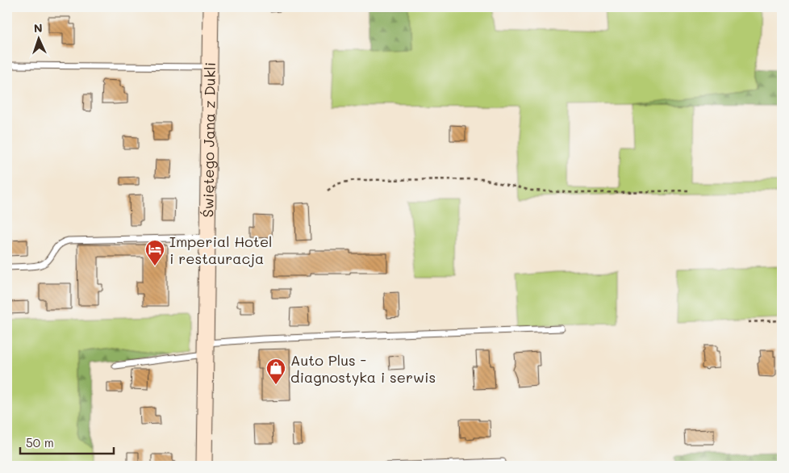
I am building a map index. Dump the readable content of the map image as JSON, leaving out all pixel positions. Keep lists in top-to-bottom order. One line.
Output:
{"streets":{"main road":["Świętego Jana z Dukli"]},"places":{"hotel":["Imperial Hotel i restauracja"],"shop":["Auto Plus - diagnostyka i serwis"]},"scale_bar":"50 m","north":"top"}
